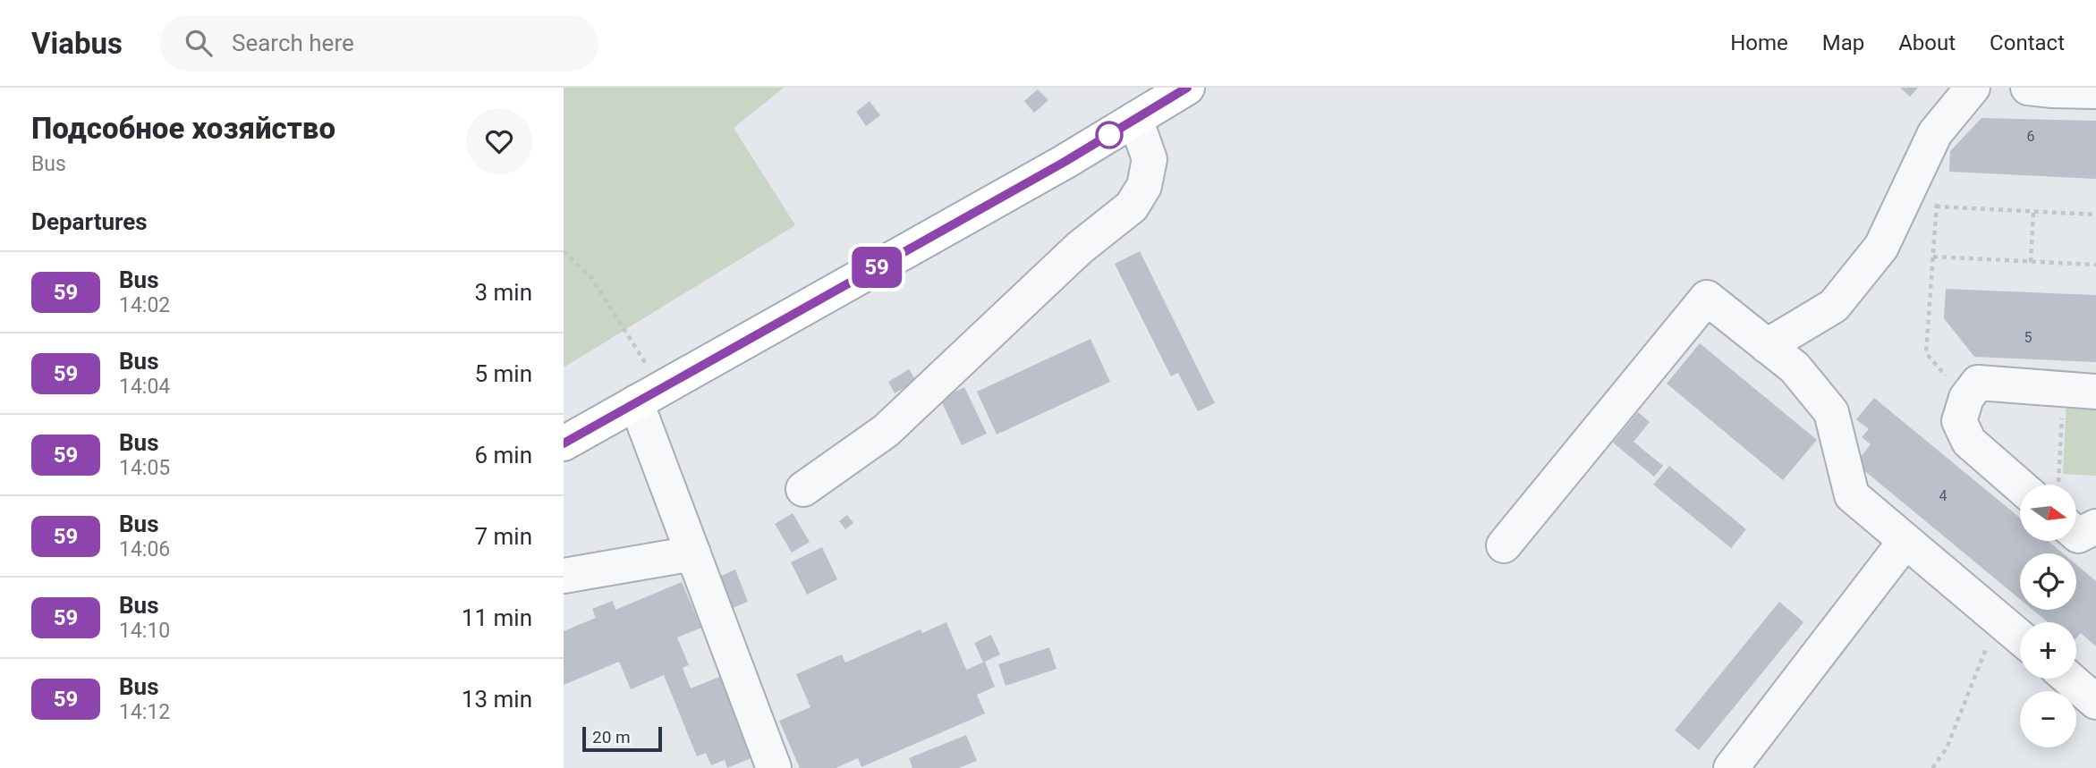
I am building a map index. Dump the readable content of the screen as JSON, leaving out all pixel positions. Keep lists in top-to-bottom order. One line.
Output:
{"lines":["bus line 59"],"house_numbers":["6","5","4"],"scale_bar":"20 m","north":"right","page":{"header":"Viabus","search":"Search here","nav":["Home","Map","About","Contact"],"heading":[["Подсобное хозяйство","Bus"],"Departures"],"on_map":"59","list":[{"mark":"59","name":"Bus","note":"14:02","value":"3 min"},{"mark":"59","name":"Bus","note":"14:04","value":"5 min"},{"mark":"59","name":"Bus","note":"14:05","value":"6 min"},{"mark":"59","name":"Bus","note":"14:06","value":"7 min"},{"mark":"59","name":"Bus","note":"14:10","value":"11 min"},{"mark":"59","name":"Bus","note":"14:12","value":"13 min"}],"map_buttons":["+","−"],"scale":"20 m"}}
